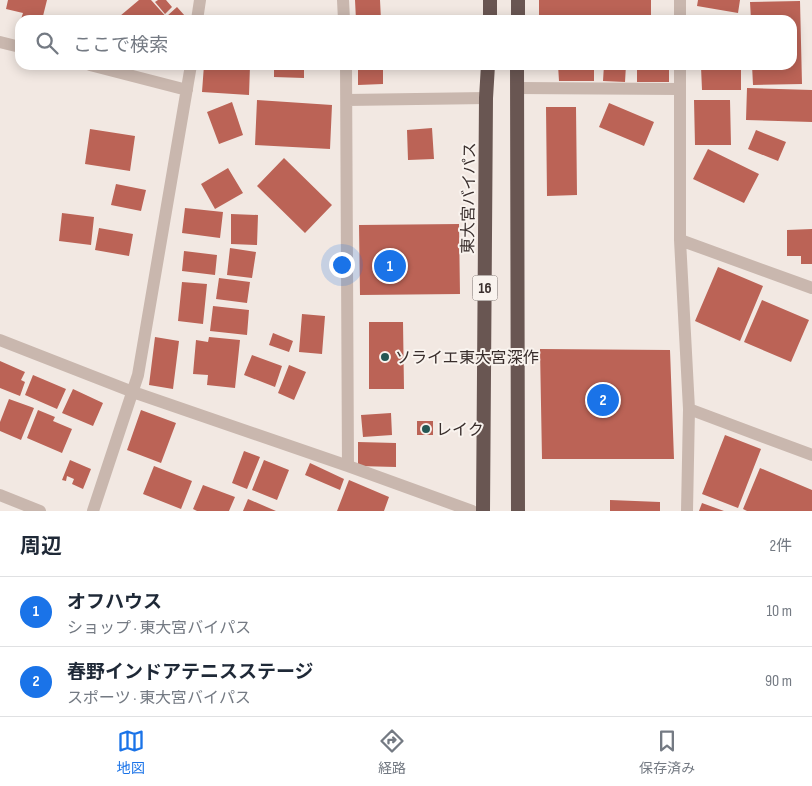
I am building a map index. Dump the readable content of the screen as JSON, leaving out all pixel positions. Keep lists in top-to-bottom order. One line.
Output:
{"streets":{"highway":["東大宮バイパス","16"]},"places":["ソライエ東大宮深作","レイク"],"page":{"search":"ここで検索","pins":["1","2"],"heading":["周辺","2件"],"list":[{"mark":"1","name":"オフハウス","note":"ショップ · 東大宮バイパス","value":"10 m"},{"mark":"2","name":"春野インドアテニスステージ","note":"スポーツ · 東大宮バイパス","value":"90 m"}],"nav":["地図","経路","保存済み"]}}
